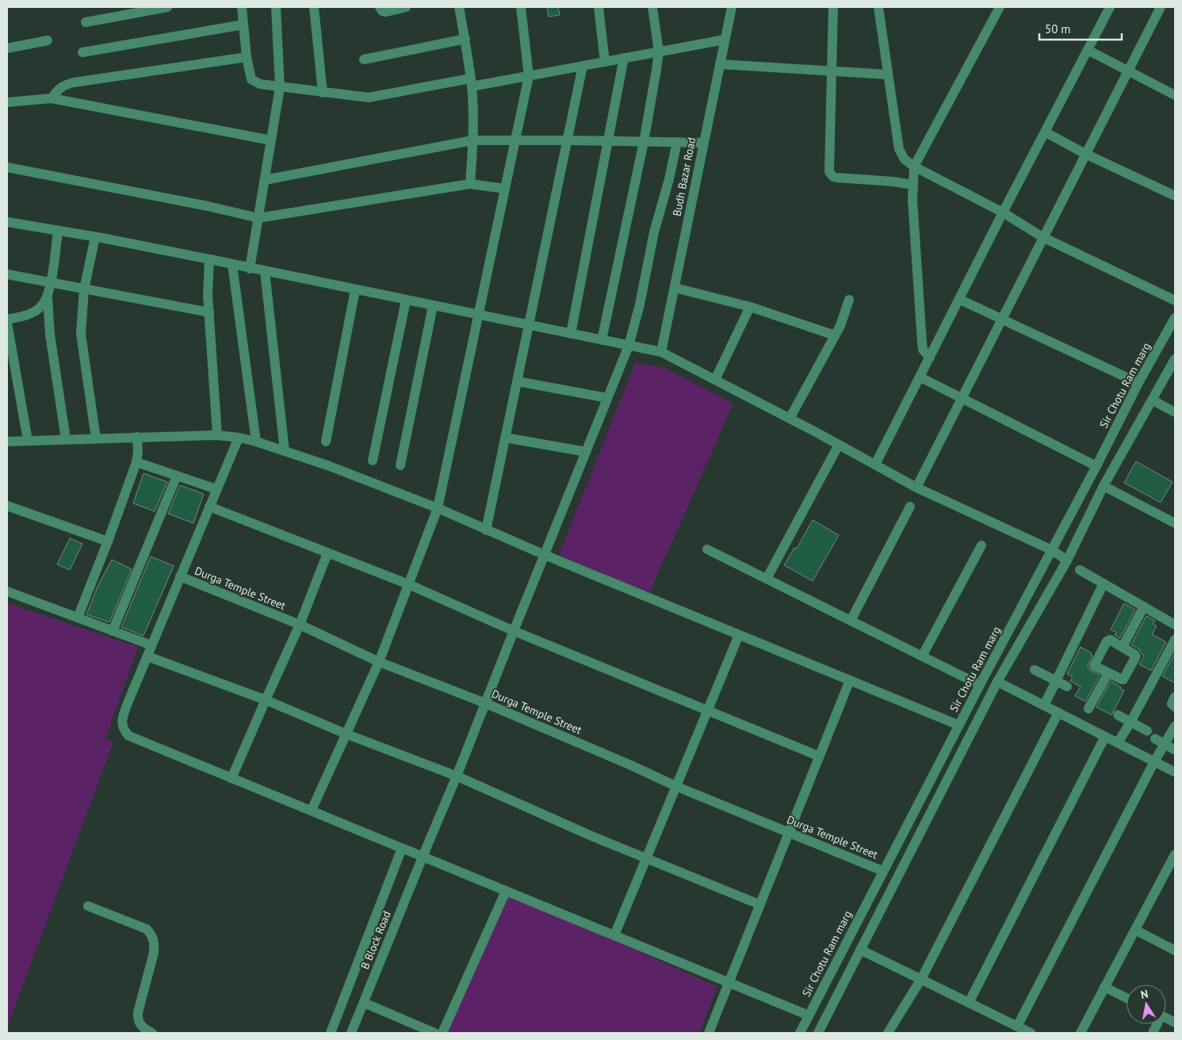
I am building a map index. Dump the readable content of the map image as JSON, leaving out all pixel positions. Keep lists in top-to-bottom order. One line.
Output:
{"streets":{"street":["Budh Bazar Road","Sir Chotu Ram marg","Durga Temple Street","B Block Road"]},"crossings":[["Sir Chotu Ram marg","Durga Temple Street"],["Durga Temple Street","B Block Road"]],"scale_bar":"50 m","north":"top"}
